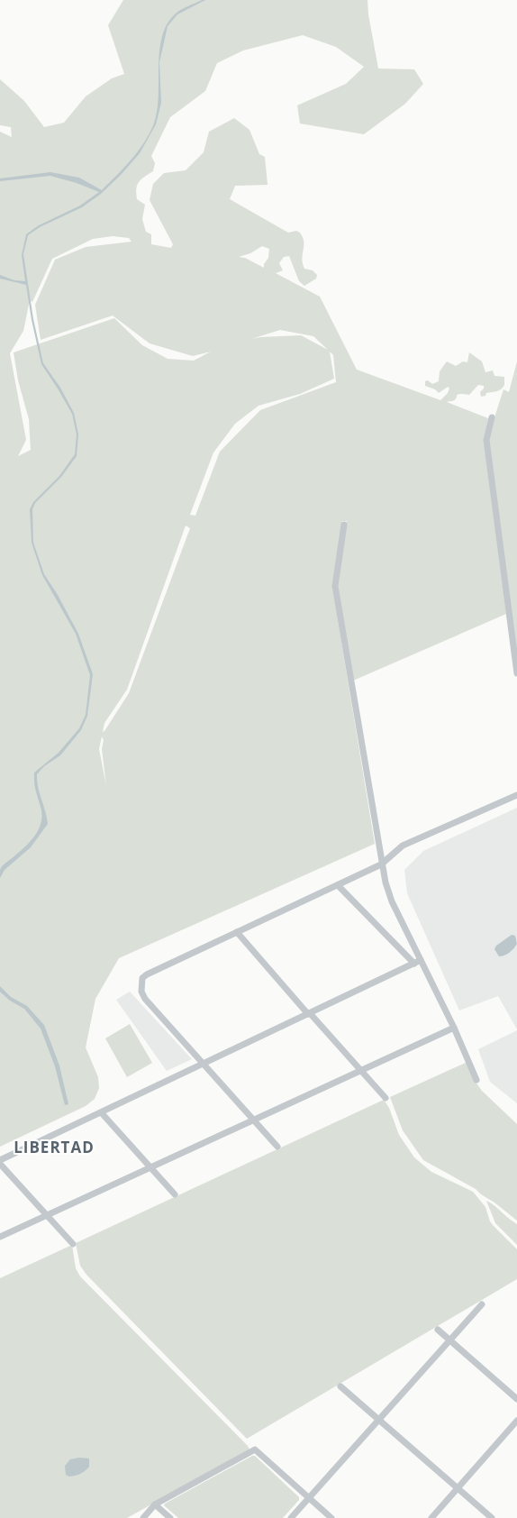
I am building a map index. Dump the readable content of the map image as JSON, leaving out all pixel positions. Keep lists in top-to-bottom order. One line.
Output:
{"districts":["LIBERTAD"]}
